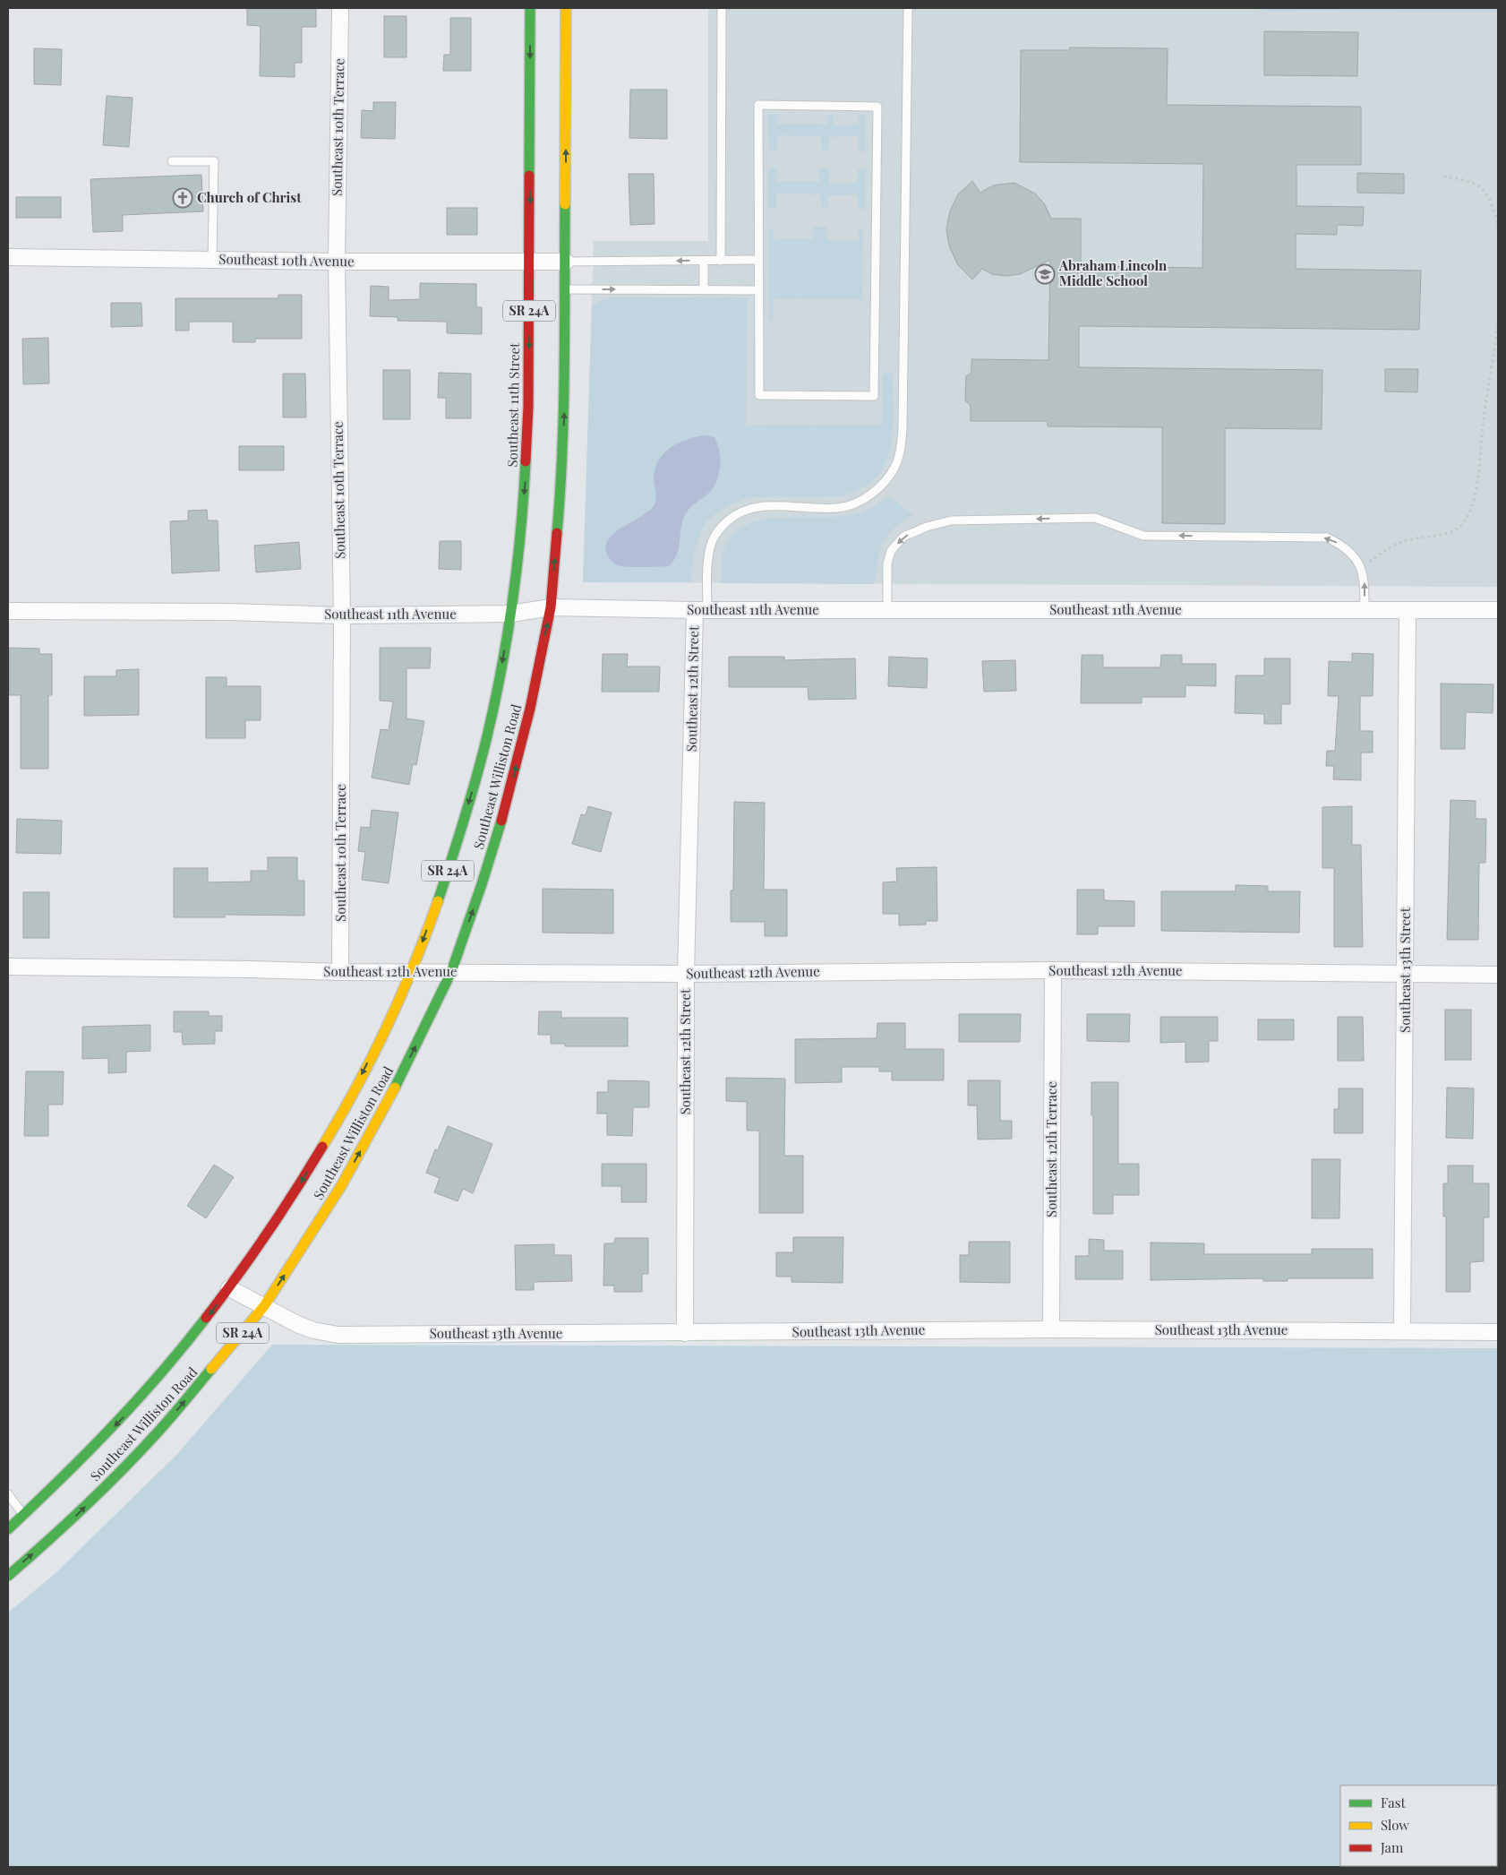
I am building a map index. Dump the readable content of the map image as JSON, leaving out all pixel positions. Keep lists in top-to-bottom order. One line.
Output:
{"streets":{"highway":["SR 24A","Southeast 11th Street","Southeast Williston Road"],"street":["Southeast 10th Terrace","Southeast 10th Avenue","Southeast 11th Avenue","Southeast 12th Street","Southeast 13th Street","Southeast 12th Avenue","Southeast 12th Terrace","Southeast 13th Avenue"]},"crossings":[["Southeast 10th Terrace","Southeast 10th Avenue"],["Southeast 10th Terrace","Southeast 11th Avenue"],["Southeast 10th Terrace","Southeast 12th Avenue"],["Southeast 10th Avenue","SR 24A"],["Southeast 10th Avenue","Southeast 11th Street"],["SR 24A","Southeast 11th Avenue"],["SR 24A","Southeast Williston Road"],["Southeast 11th Street","Southeast 11th Avenue"],["Southeast 11th Street","Southeast Williston Road"],["Southeast 11th Avenue","Southeast 12th Street"],["Southeast 11th Avenue","Southeast Williston Road"],["Southeast 11th Avenue","Southeast 13th Street"],["Southeast 12th Street","Southeast 12th Avenue"],["Southeast 12th Street","Southeast 13th Avenue"],["Southeast Williston Road","Southeast 12th Avenue"],["Southeast Williston Road","Southeast 13th Avenue"],["Southeast 13th Street","Southeast 12th Avenue"],["Southeast 13th Street","Southeast 13th Avenue"],["Southeast 12th Avenue","Southeast 12th Terrace"],["Southeast 12th Terrace","Southeast 13th Avenue"]],"places":{"church":["Church of Christ"],"school or university":["Abraham Lincoln Middle School"]},"legend":["Fast","Slow","Jam"]}
